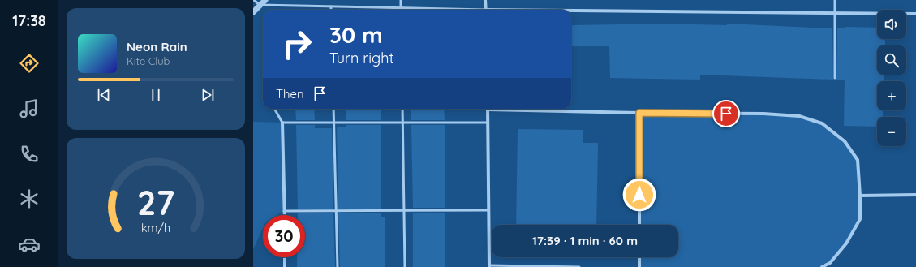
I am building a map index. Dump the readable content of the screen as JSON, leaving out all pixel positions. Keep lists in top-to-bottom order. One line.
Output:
{"page":{"tabs":"17:38","map_buttons":["+","−"],"turn":["30 m","Turn right"],"song":["Neon Rain","Kite Club"],"then":"Then","limit":"30","trip":"17:39 · 1 min · 60 m","gauge":["27","km/h"]}}
